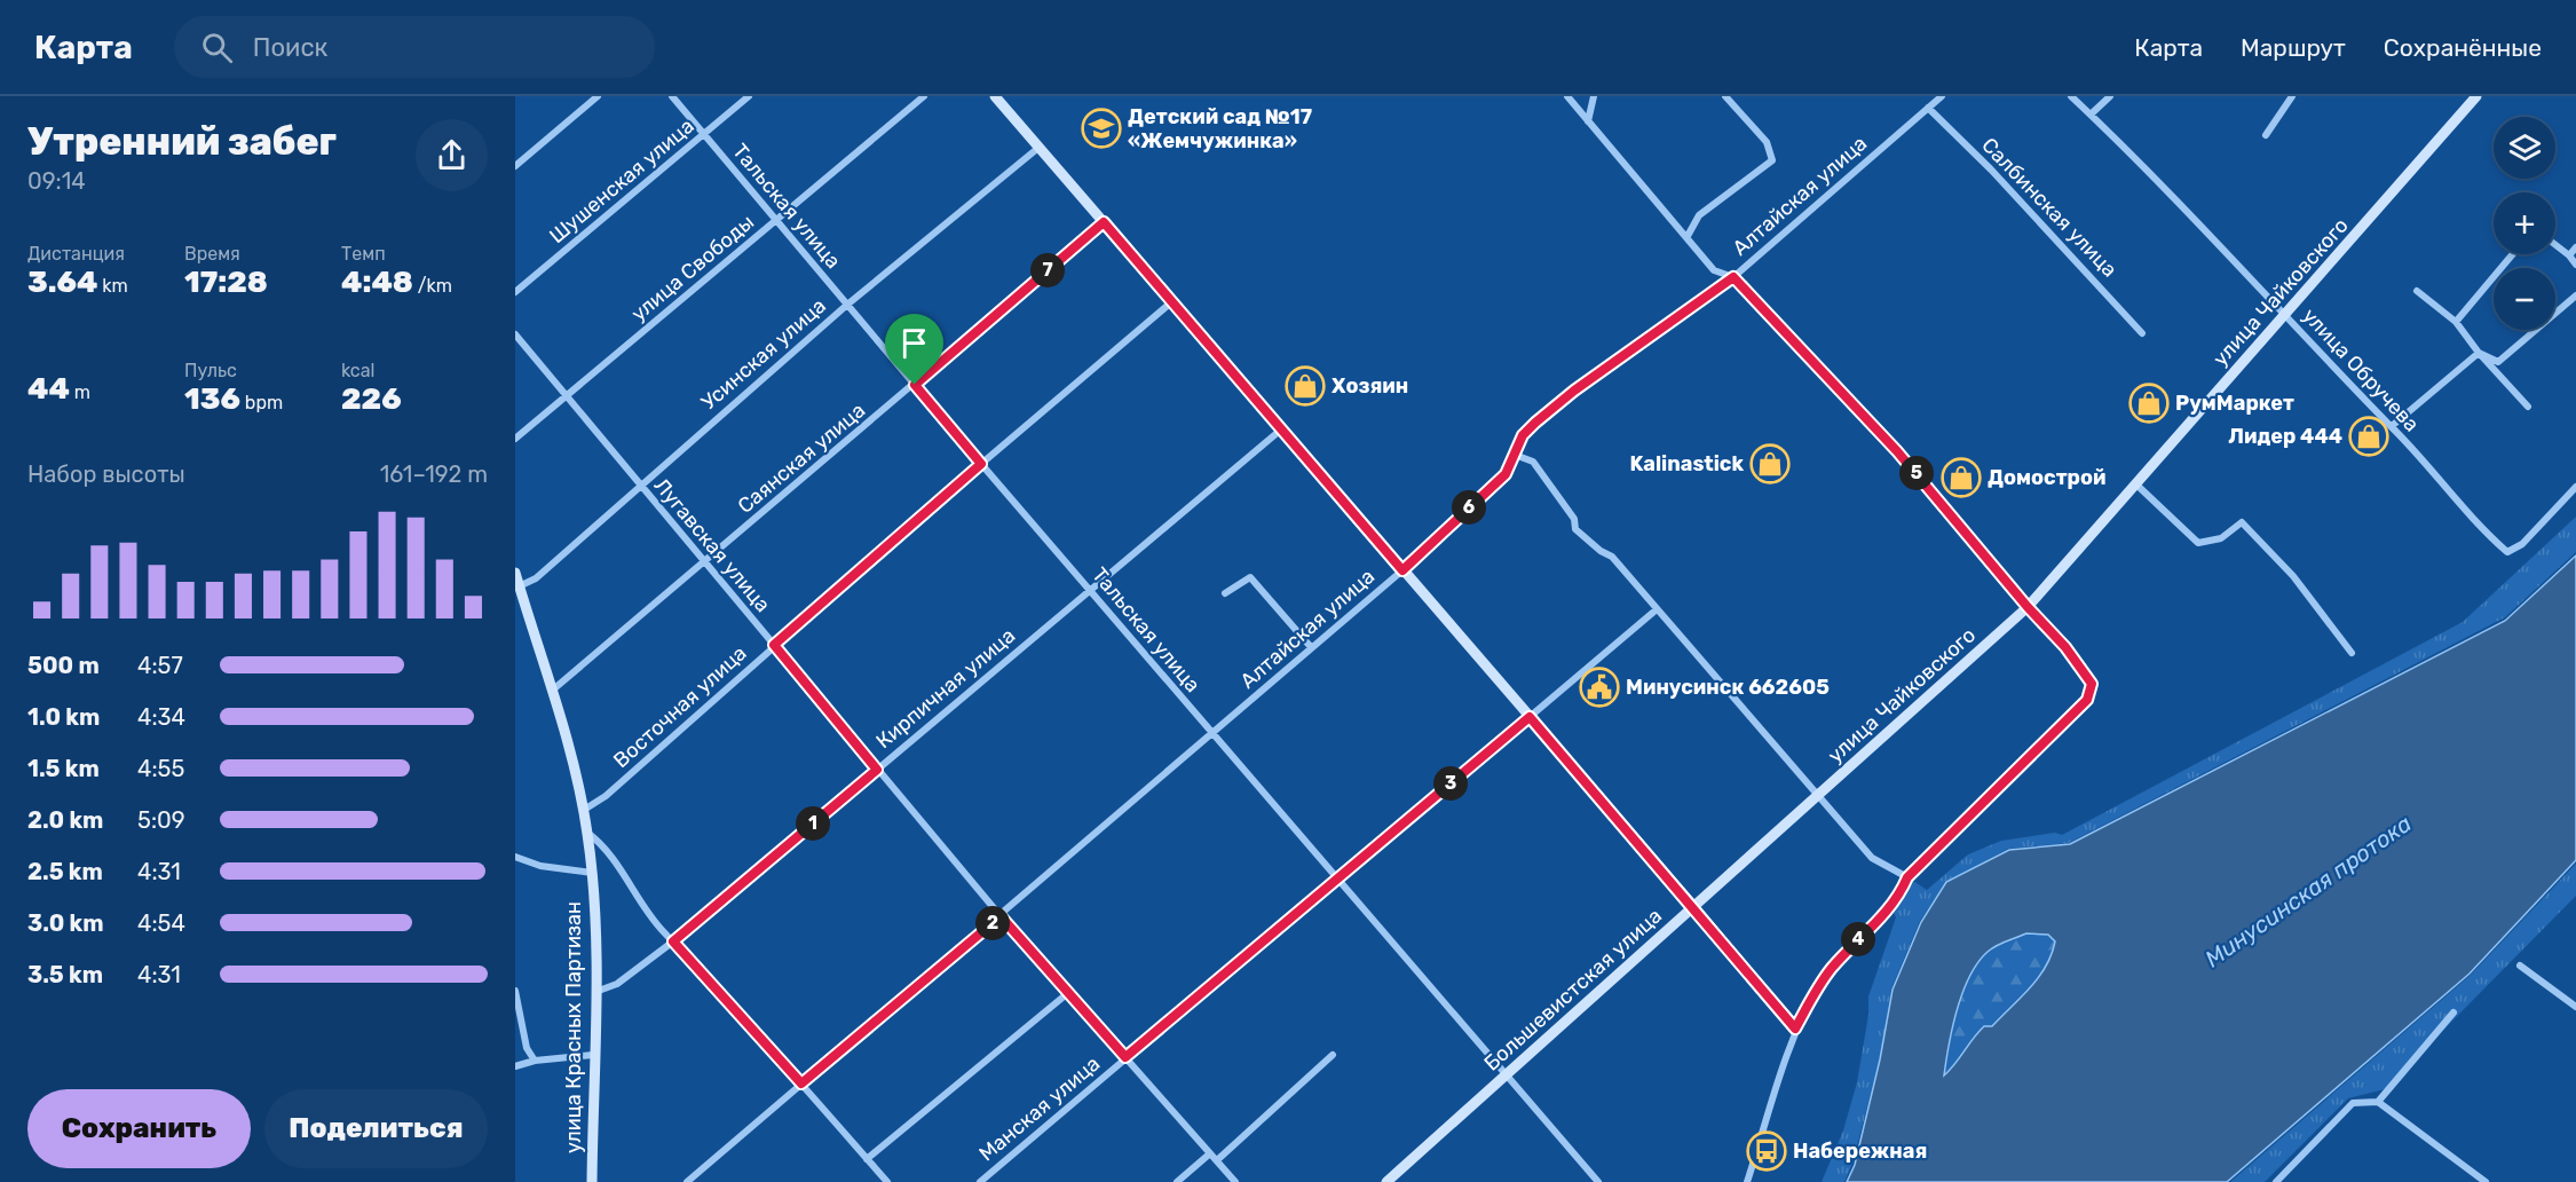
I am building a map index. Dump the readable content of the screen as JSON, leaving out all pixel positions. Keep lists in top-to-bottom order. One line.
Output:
{"streets":{"main road":["улица Чайковского","Большевистская улица","улица Красных Партизан"],"street":["Шушенская улица","Алтайская улица","Тальская улица","Салбинская улица","улица Свободы","Усинская улица","улица Обручева","Саянская улица","Лугавская улица","Кирпичная улица","Восточная улица","Манская улица"]},"crossings":[["Шушенская улица","Тальская улица"],["Алтайская улица","Тальская улица"],["Алтайская улица","Салбинская улица"],["Алтайская улица","Лугавская улица"],["Тальская улица","улица Свободы"],["Тальская улица","Усинская улица"],["Тальская улица","Саянская улица"],["Тальская улица","Кирпичная улица"],["Тальская улица","Восточная улица"],["Тальская улица","Большевистская улица"],["Тальская улица","Манская улица"],["улица Свободы","Лугавская улица"],["улица Чайковского","улица Обручева"],["улица Чайковского","Большевистская улица"],["Усинская улица","Лугавская улица"],["Усинская улица","улица Красных Партизан"],["Саянская улица","Лугавская улица"],["Саянская улица","улица Красных Партизан"],["Лугавская улица","Кирпичная улица"],["Лугавская улица","Восточная улица"],["Лугавская улица","Манская улица"],["Кирпичная улица","улица Красных Партизан"],["Восточная улица","улица Красных Партизан"]],"water":["Минусинская протока"],"places":{"school or university":["Детский сад №17 «Жемчужинка»"],"shop":["Хозяин","РумМаркет","Лидер 444","Kalinastick","Домострой"],"public building":["Минусинск 662605"],"bus stop":["Набережная"]},"page":{"header":"Карта","search":"Поиск","nav":["Карта","Маршрут","Сохранённые"],"heading":["Утренний забег","09:14"],"map_buttons":["+","−"],"stats":[["Дистанция","3.64 km"],["Время","17:28"],["Темп","4:48 /km"],["44 m"],["Пульс","136 bpm"],["kcal","226"]],"pins":["7","5","6","3","1","2","4"],"chart":["Набор высоты","161–192 m"],"list":[{"name":"500 m","note":"4:57"},{"name":"1.0 km","note":"4:34"},{"name":"1.5 km","note":"4:55"},{"name":"2.0 km","note":"5:09"},{"name":"2.5 km","note":"4:31"},{"name":"3.0 km","note":"4:54"},{"name":"3.5 km","note":"4:31"}],"buttons":["Сохранить","Поделиться"]}}
